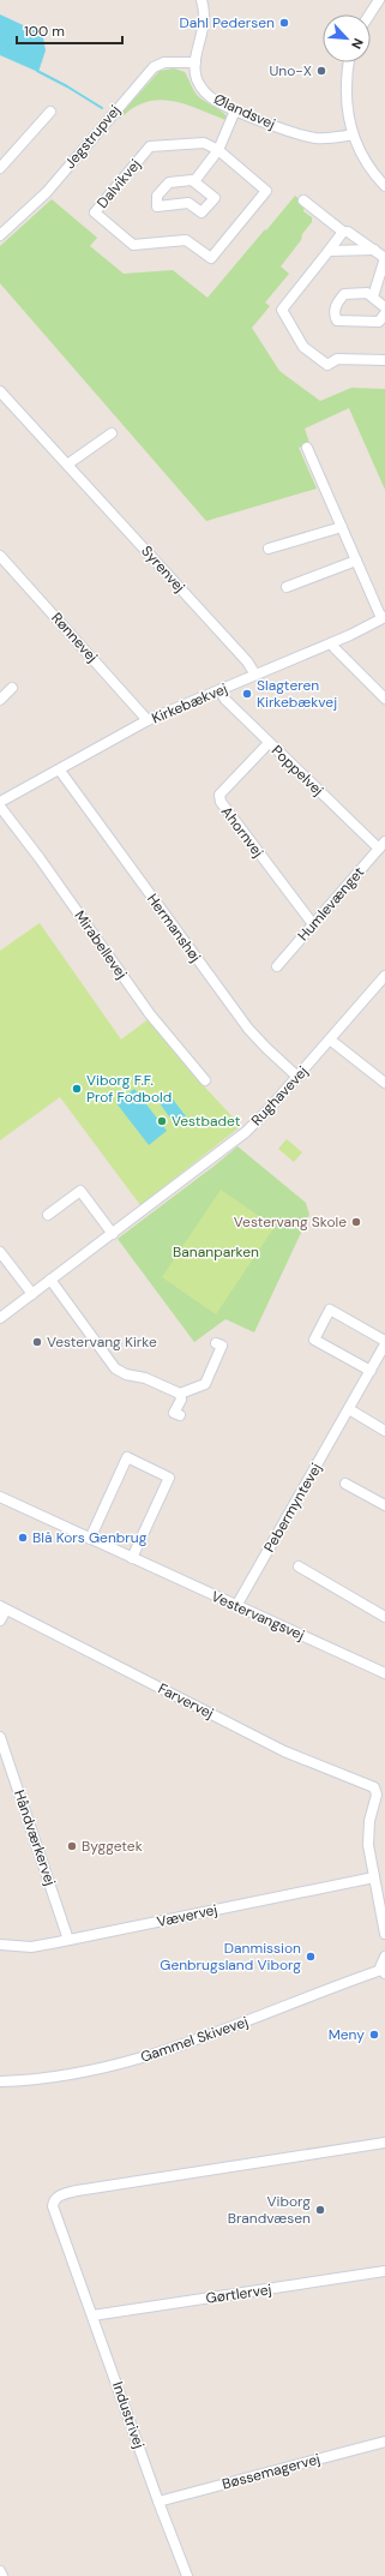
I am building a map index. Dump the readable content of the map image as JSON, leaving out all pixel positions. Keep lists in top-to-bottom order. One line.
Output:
{"streets":{"street":["Ølandsvej","Jegstrupvej","Dalvikvej","Syrenvej","Rønnevej","Kirkebækvej","Poppelvej","Ahornvej","Humlevænget","Hermanshøj","Mirabellevej","Rughavevej","Pebermyntevej","Vestervangsvej","Farvervej","Håndværkervej","Vævervej","Gammel Skivevej","Gørtlervej","Industrivej","Bøssemagervej"]},"crossings":[["Ølandsvej","Jegstrupvej"],["Syrenvej","Kirkebækvej"],["Rønnevej","Kirkebækvej"],["Kirkebækvej","Poppelvej"],["Kirkebækvej","Hermanshøj"],["Poppelvej","Ahornvej"],["Poppelvej","Humlevænget"],["Ahornvej","Humlevænget"],["Hermanshøj","Rughavevej"],["Pebermyntevej","Vestervangsvej"],["Farvervej","Vævervej"],["Håndværkervej","Vævervej"],["Gørtlervej","Industrivej"],["Industrivej","Bøssemagervej"]],"parks":["Bananparken"],"places":["Dahl Pedersen","Uno-X","Slagteren Kirkebækvej","Viborg F.F. Prof Fodbold","Vestbadet","Vestervang Skole","Vestervang Kirke","Blå Kors Genbrug","Byggetek","Danmission Genbrugsland Viborg","Meny","Viborg Brandvæsen"],"scale_bar":"100 m","north":"bottom right"}
